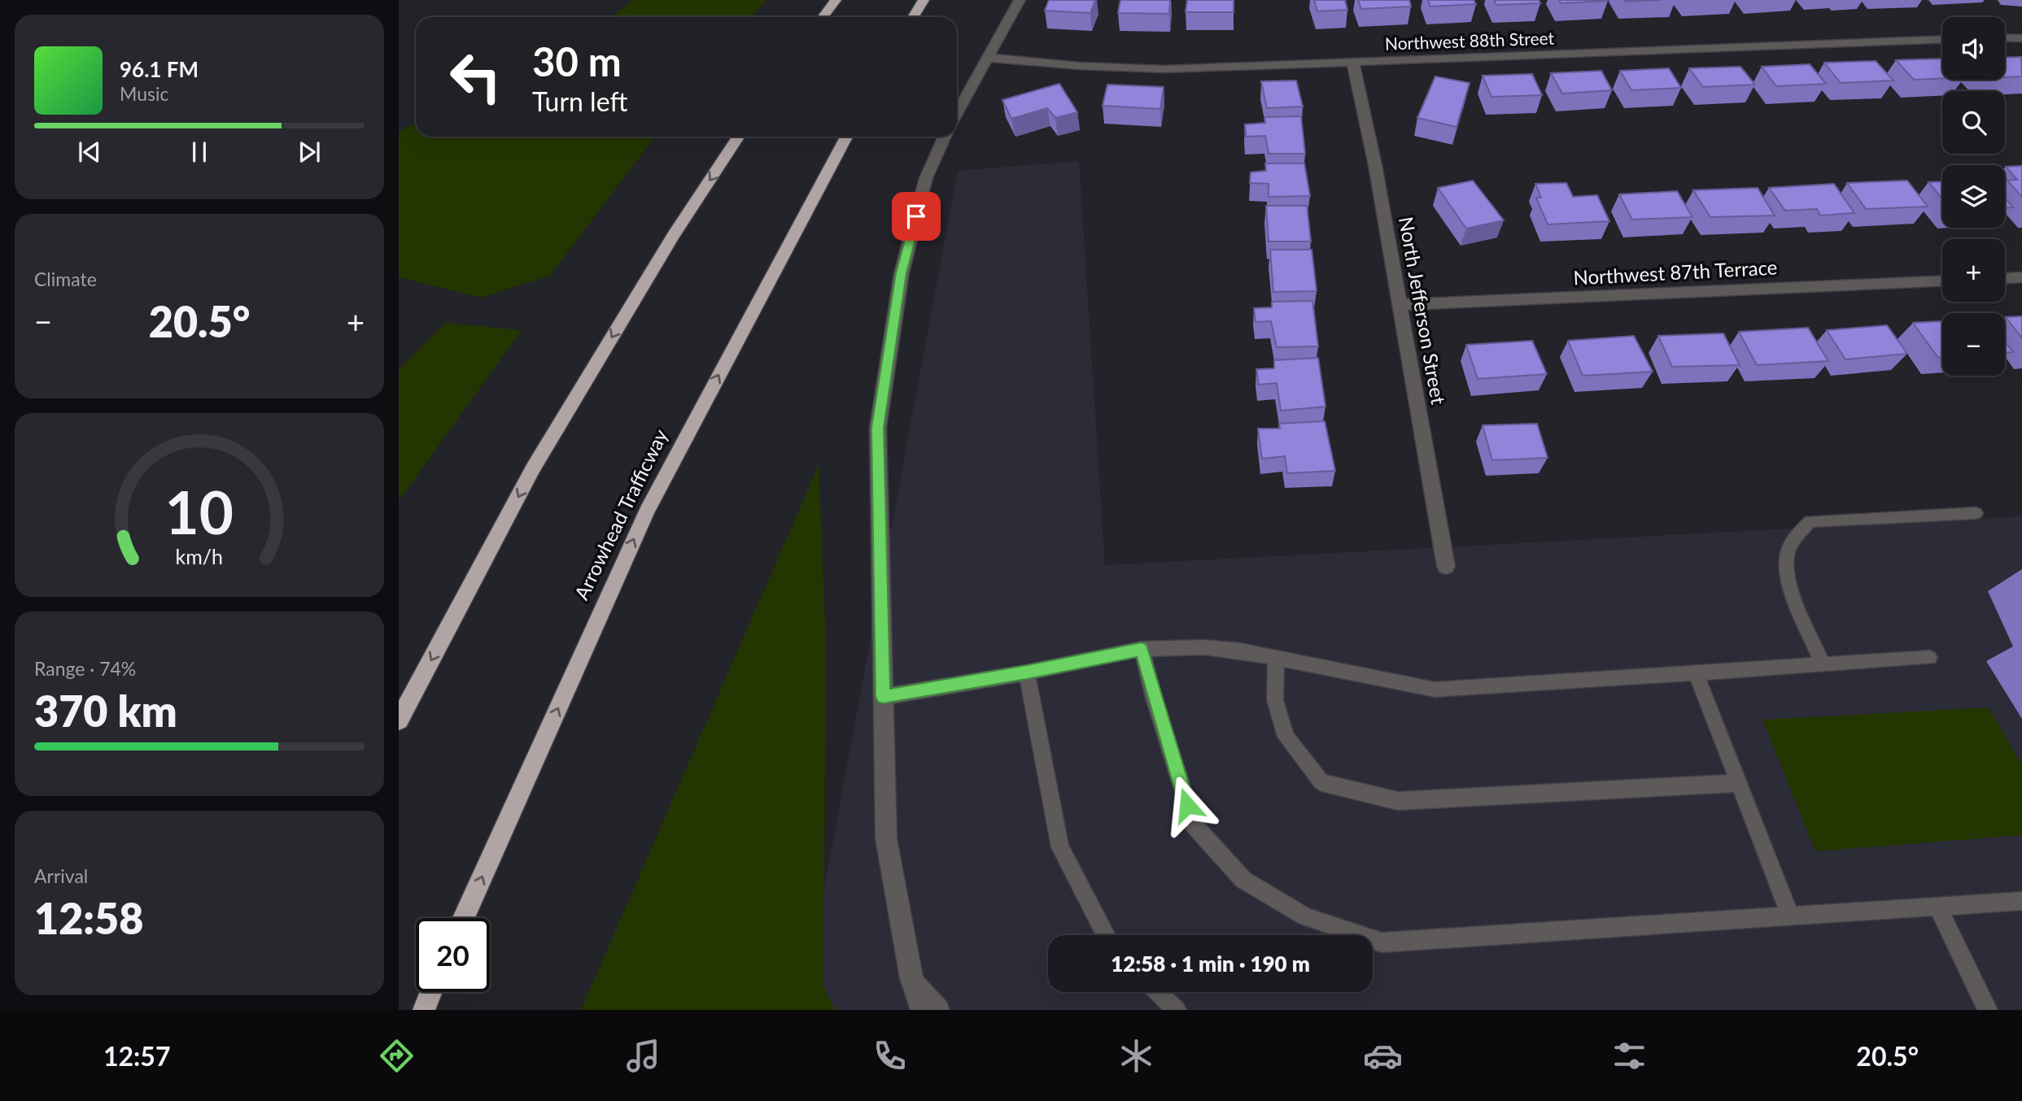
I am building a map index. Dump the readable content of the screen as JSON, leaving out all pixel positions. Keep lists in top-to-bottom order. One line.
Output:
{"streets":{"highway":["Arrowhead Trafficway"],"street":["Northwest 88th Street","Northwest 87th Terrace","North Jefferson Street"]},"crossings":[["Northwest 88th Street","North Jefferson Street"],["Northwest 87th Terrace","North Jefferson Street"]],"page":{"map_buttons":["+","−"],"turn":["30 m","Turn left"],"song":["96.1 FM","Music"],"tile":["Climate",["Range · 74%","370 km"],["Arrival","12:58"]],"heat":["−","20.5°","+"],"limit":"20","trip":"12:58 · 1 min · 190 m","tabs":["12:57","20.5°"],"gauge":["10","km/h"]}}
